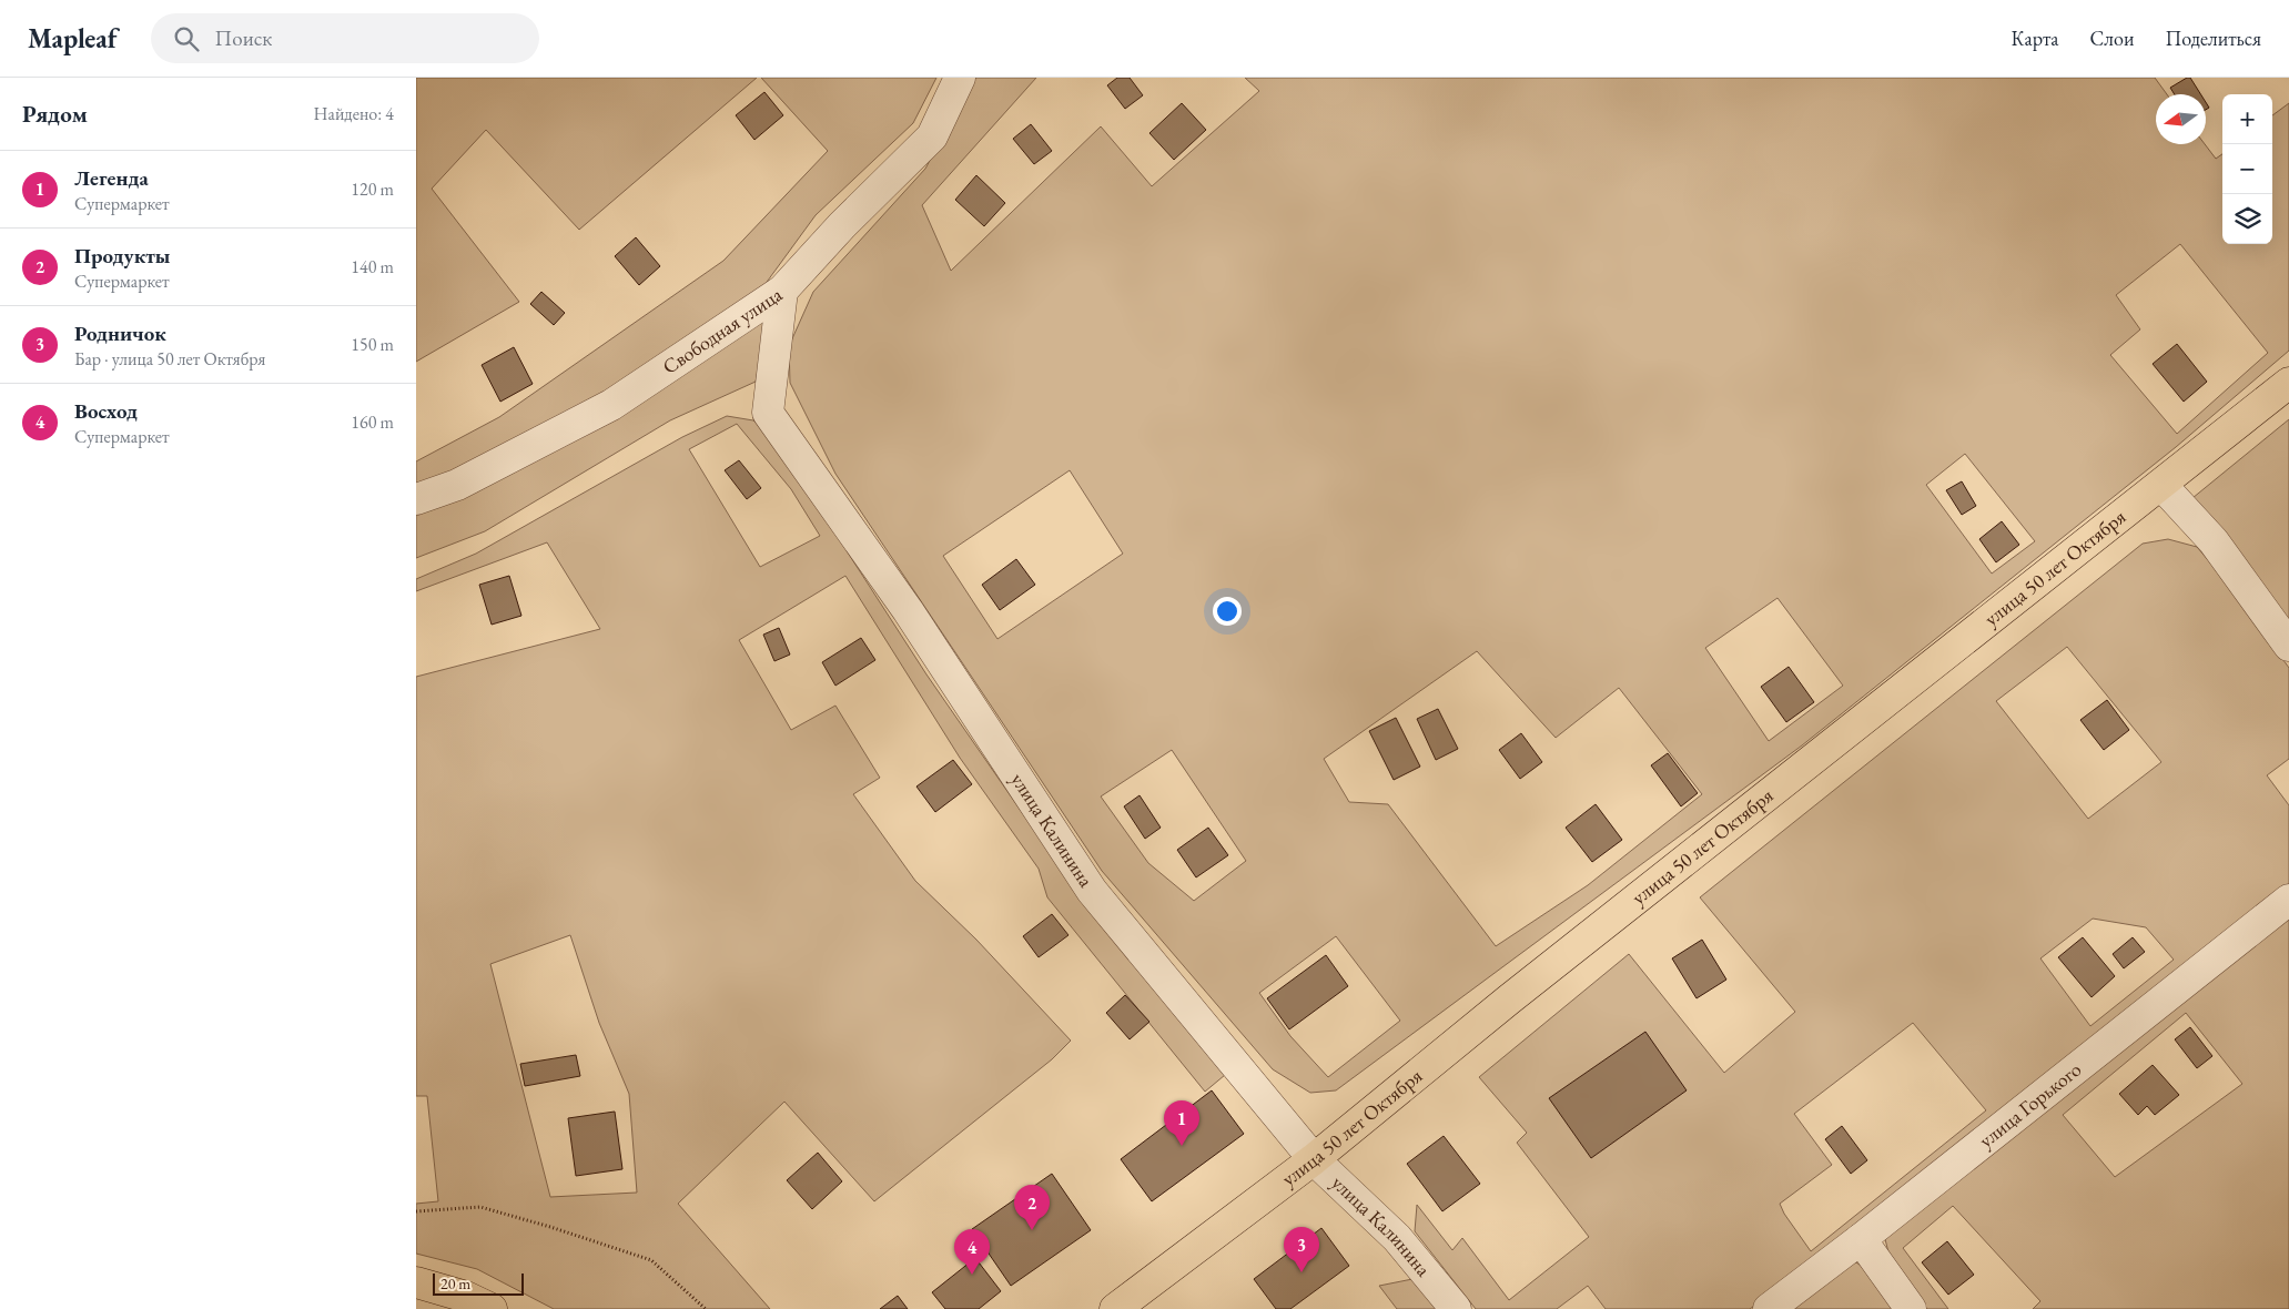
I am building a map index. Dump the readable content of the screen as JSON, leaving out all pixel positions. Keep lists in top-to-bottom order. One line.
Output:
{"streets":{"main road":["улица 50 лет Октября"],"street":["Свободная улица","улица Калинина","улица Горького"]},"crossings":[["Свободная улица","улица Калинина"],["улица 50 лет Октября","улица Калинина"]],"scale_bar":"20 m","north":"left","page":{"header":"Mapleaf","search":"Поиск","nav":["Карта","Слои","Поделиться"],"heading":["Рядом","Найдено: 4"],"map_buttons":["+","−"],"list":[{"mark":"1","name":"Легенда","note":"Супермаркет","value":"120 m"},{"mark":"2","name":"Продукты","note":"Супермаркет","value":"140 m"},{"mark":"3","name":"Родничок","note":"Бар · улица 50 лет Октября","value":"150 m"},{"mark":"4","name":"Восход","note":"Супермаркет","value":"160 m"}],"pins":["1","2","3","4"],"scale":"20 m"}}
